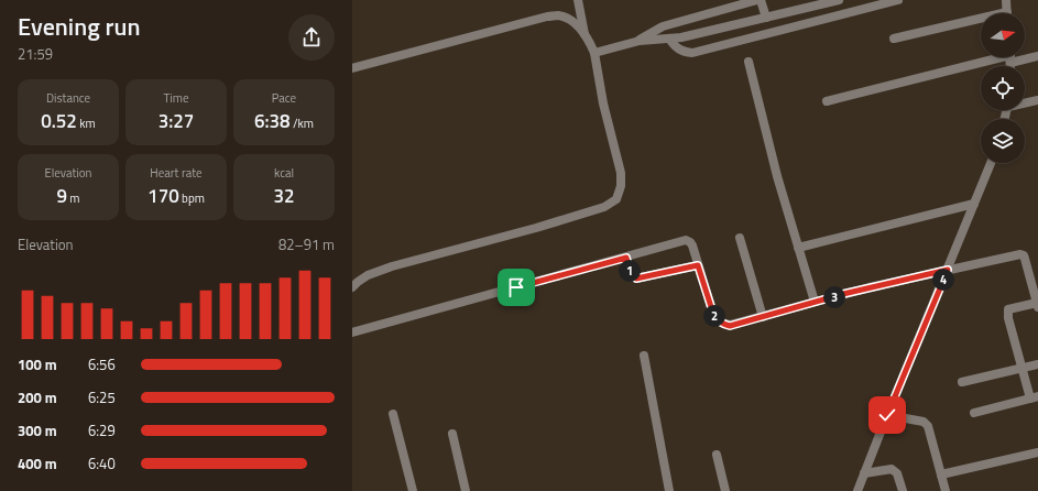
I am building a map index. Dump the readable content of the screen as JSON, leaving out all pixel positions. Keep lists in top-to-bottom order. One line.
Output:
{"north":"right","page":{"heading":["Evening run","21:59"],"stats":[["Distance","0.52 km"],["Time","3:27"],["Pace","6:38 /km"],["Elevation","9 m"],["Heart rate","170 bpm"],["kcal","32"]],"chart":["Elevation","82–91 m"],"pins":["1","4","3","2"],"list":[{"name":"100 m","note":"6:56"},{"name":"200 m","note":"6:25"},{"name":"300 m","note":"6:29"},{"name":"400 m","note":"6:40"}]}}
